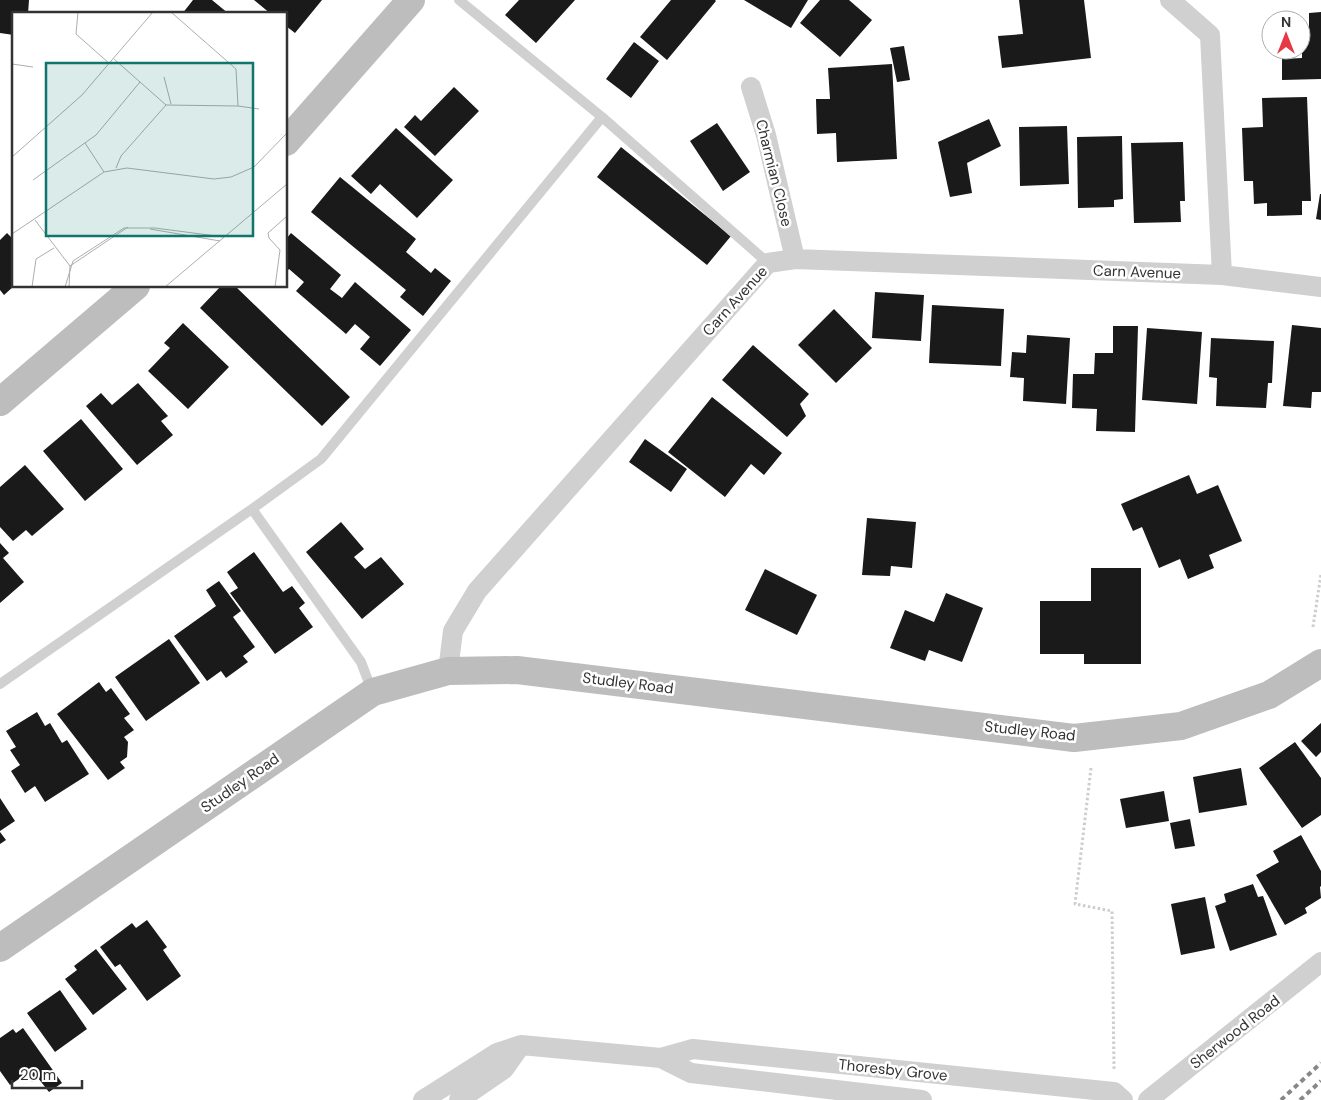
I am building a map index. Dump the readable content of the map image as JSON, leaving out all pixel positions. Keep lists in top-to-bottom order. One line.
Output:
{"streets":{"street":["Charmian Close","Carn Avenue","Studley Road","Sherwood Road","Thoresby Grove"]},"crossings":[["Charmian Close","Carn Avenue"],["Carn Avenue","Studley Road"]],"scale_bar":"20 m","north":"top"}
